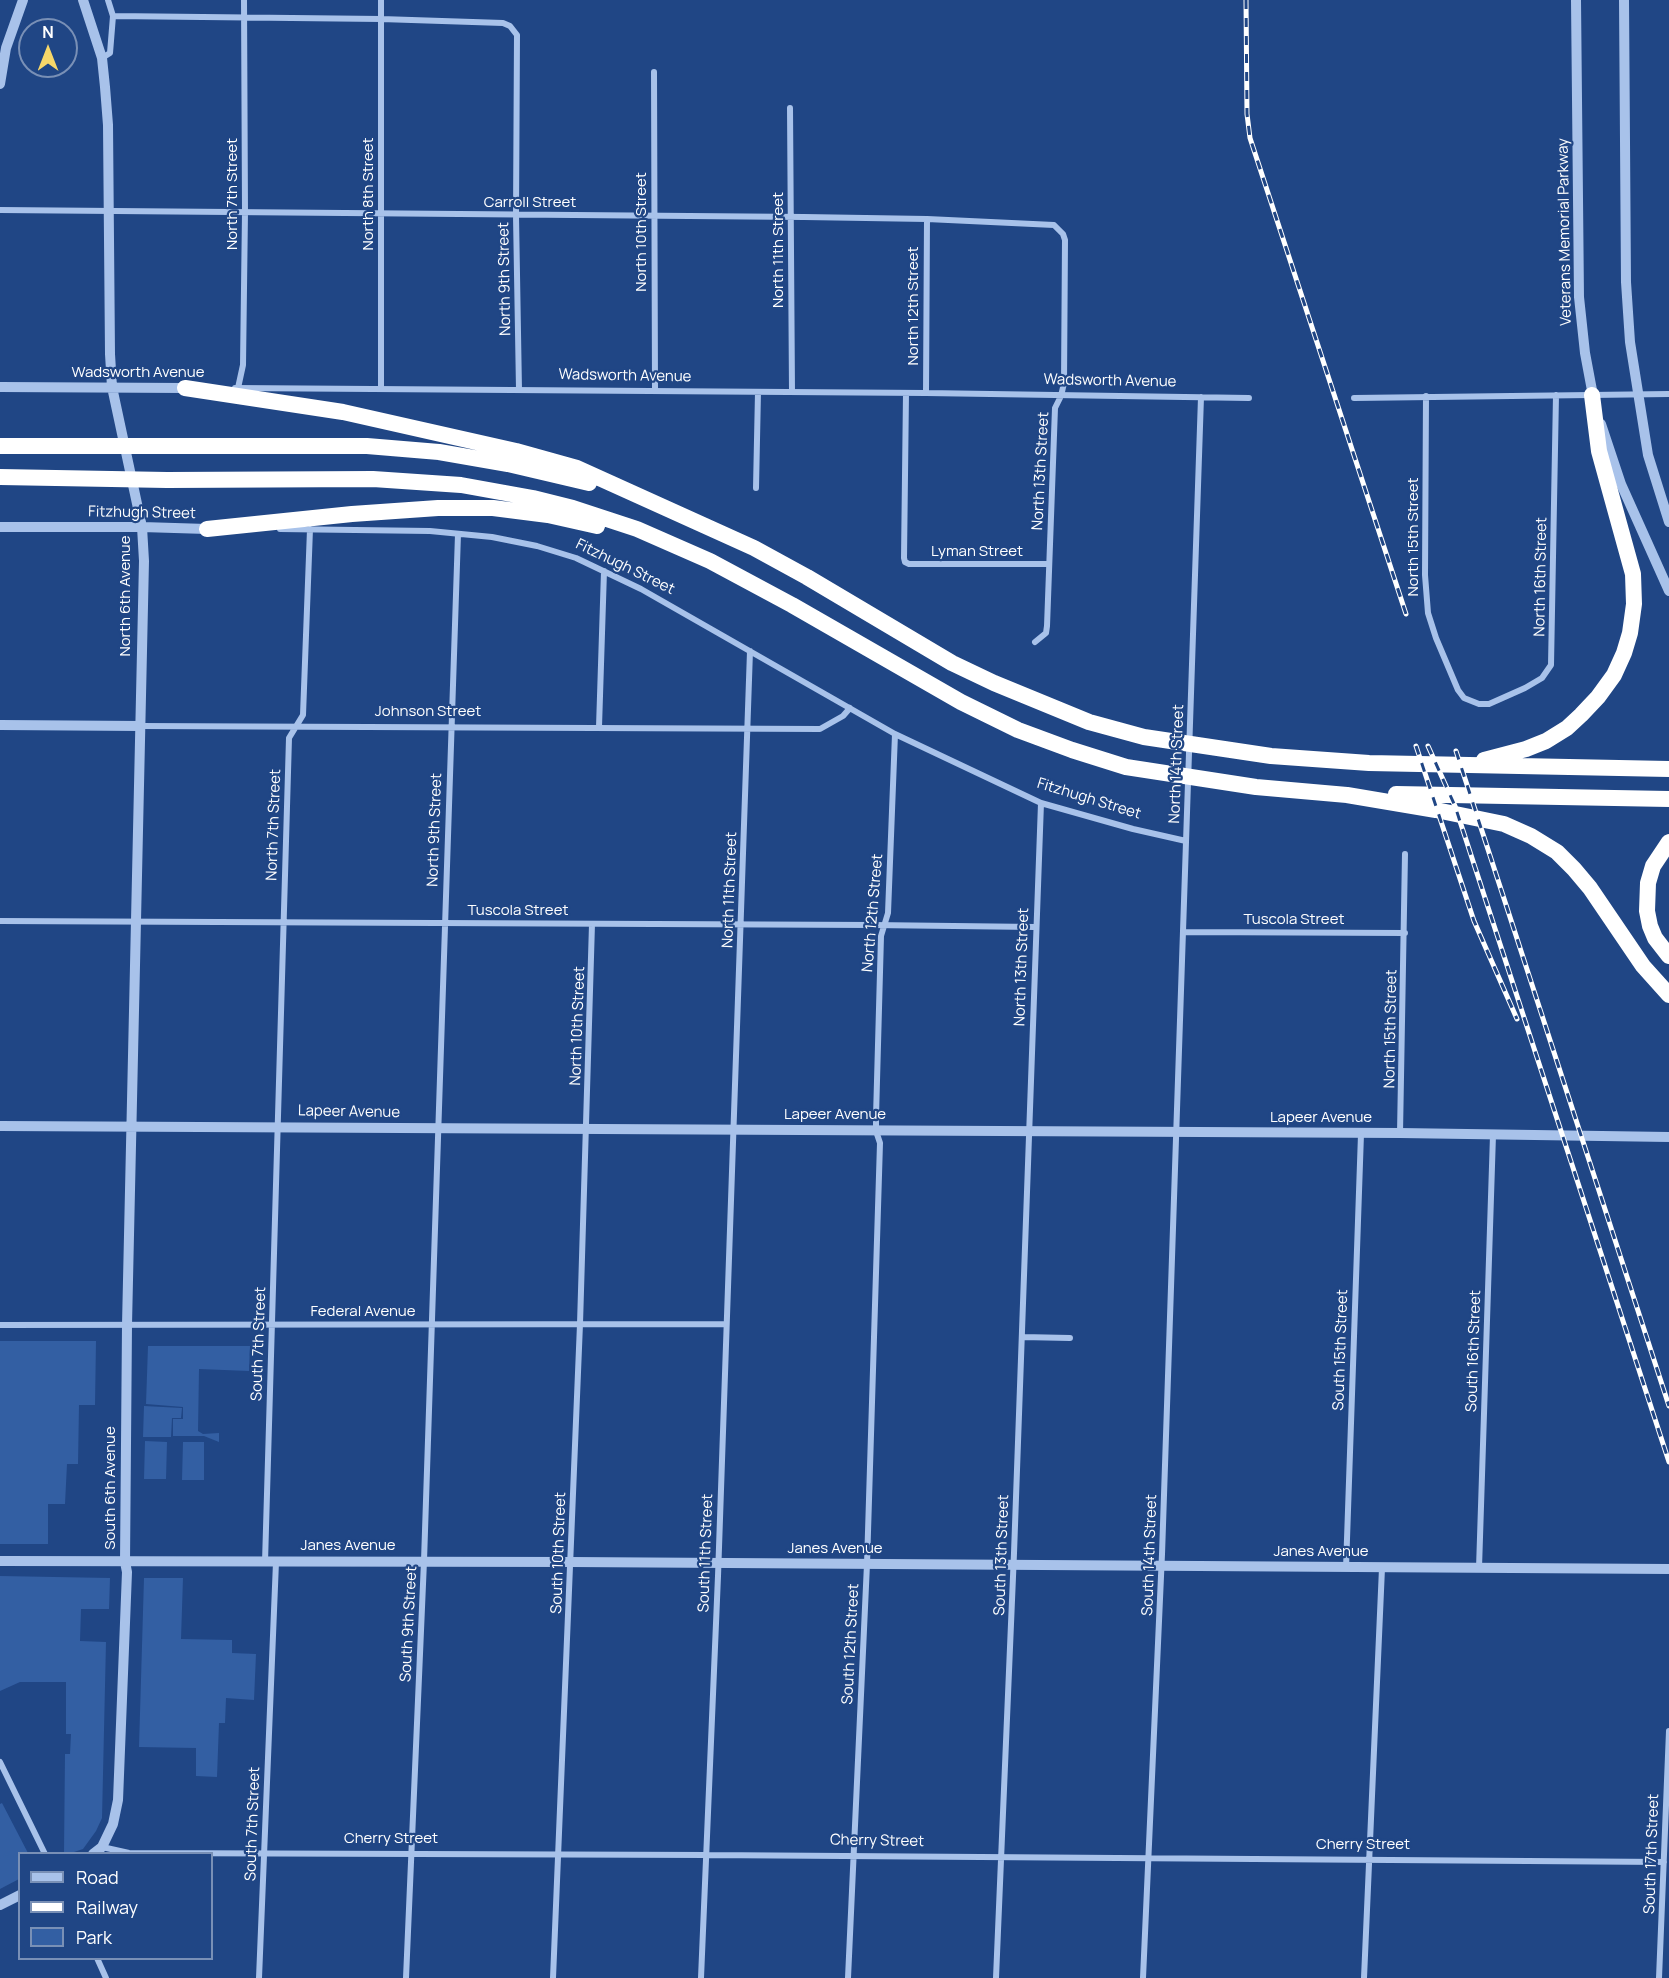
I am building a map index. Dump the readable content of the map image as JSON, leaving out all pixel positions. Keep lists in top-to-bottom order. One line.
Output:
{"streets":{"street":["North 7th Street","North 8th Street","Carroll Street","North 10th Street","Veterans Memorial Parkway","North 11th Street","North 9th Street","North 12th Street","Wadsworth Avenue","North 13th Street","Fitzhugh Street","North 15th Street","Lyman Street","North 16th Street","North 6th Avenue","Johnson Street","North 14th Street","Tuscola Street","Lapeer Avenue","Federal Avenue","South 7th Street","South 15th Street","South 16th Street","South 6th Avenue","Janes Avenue","South 10th Street","South 11th Street","South 13th Street","South 14th Street","South 9th Street","South 12th Street","Cherry Street","South 17th Street"]},"crossings":[["North 7th Street","Carroll Street"],["North 7th Street","Wadsworth Avenue"],["North 7th Street","Fitzhugh Street"],["North 7th Street","Johnson Street"],["North 7th Street","Tuscola Street"],["North 7th Street","Lapeer Avenue"],["North 7th Street","South 7th Street"],["North 8th Street","Carroll Street"],["North 8th Street","North 9th Street"],["North 8th Street","Wadsworth Avenue"],["Carroll Street","North 10th Street"],["Carroll Street","North 11th Street"],["Carroll Street","North 9th Street"],["Carroll Street","North 12th Street"],["Carroll Street","North 13th Street"],["Carroll Street","North 6th Avenue"],["North 10th Street","Wadsworth Avenue"],["North 10th Street","Tuscola Street"],["North 10th Street","Lapeer Avenue"],["North 10th Street","South 10th Street"],["North 11th Street","Wadsworth Avenue"],["North 11th Street","Fitzhugh Street"],["North 11th Street","Johnson Street"],["North 11th Street","Tuscola Street"],["North 11th Street","Lapeer Avenue"],["North 11th Street","South 11th Street"],["North 9th Street","Wadsworth Avenue"],["North 9th Street","Fitzhugh Street"],["North 9th Street","Johnson Street"],["North 9th Street","Tuscola Street"],["North 9th Street","Lapeer Avenue"],["North 9th Street","South 9th Street"],["North 12th Street","Wadsworth Avenue"],["North 12th Street","Fitzhugh Street"],["North 12th Street","Tuscola Street"],["North 12th Street","Lapeer Avenue"],["North 12th Street","South 12th Street"],["Wadsworth Avenue","North 13th Street"],["Wadsworth Avenue","Lyman Street"],["Wadsworth Avenue","North 6th Avenue"],["Wadsworth Avenue","North 14th Street"],["North 13th Street","Fitzhugh Street"],["North 13th Street","Lyman Street"],["North 13th Street","Tuscola Street"],["North 13th Street","Lapeer Avenue"],["North 13th Street","South 13th Street"],["Fitzhugh Street","North 6th Avenue"],["Fitzhugh Street","Johnson Street"],["Fitzhugh Street","North 14th Street"],["North 15th Street","North 16th Street"],["North 15th Street","Tuscola Street"],["North 15th Street","Lapeer Avenue"],["North 6th Avenue","Johnson Street"],["North 6th Avenue","Tuscola Street"],["North 6th Avenue","Lapeer Avenue"],["North 6th Avenue","South 6th Avenue"],["North 14th Street","Tuscola Street"],["North 14th Street","Lapeer Avenue"],["North 14th Street","South 14th Street"],["Lapeer Avenue","South 7th Street"],["Lapeer Avenue","South 15th Street"],["Lapeer Avenue","South 16th Street"],["Lapeer Avenue","South 6th Avenue"],["Lapeer Avenue","South 10th Street"],["Lapeer Avenue","South 11th Street"],["Lapeer Avenue","South 13th Street"],["Lapeer Avenue","South 14th Street"],["Lapeer Avenue","South 9th Street"],["Lapeer Avenue","South 12th Street"],["Federal Avenue","South 7th Street"],["Federal Avenue","South 6th Avenue"],["Federal Avenue","South 10th Street"],["Federal Avenue","South 11th Street"],["Federal Avenue","South 9th Street"],["South 7th Street","Janes Avenue"],["South 7th Street","Cherry Street"],["South 15th Street","Janes Avenue"],["South 16th Street","Janes Avenue"],["South 6th Avenue","Janes Avenue"],["South 6th Avenue","Cherry Street"],["Janes Avenue","South 10th Street"],["Janes Avenue","South 11th Street"],["Janes Avenue","South 13th Street"],["Janes Avenue","South 14th Street"],["Janes Avenue","South 9th Street"],["Janes Avenue","South 12th Street"],["South 10th Street","Cherry Street"],["South 11th Street","Cherry Street"],["South 13th Street","Cherry Street"],["South 14th Street","Cherry Street"],["South 9th Street","Cherry Street"],["South 12th Street","Cherry Street"],["Cherry Street","South 17th Street"]],"legend":["Road","Railway","Park"],"north":"top"}
